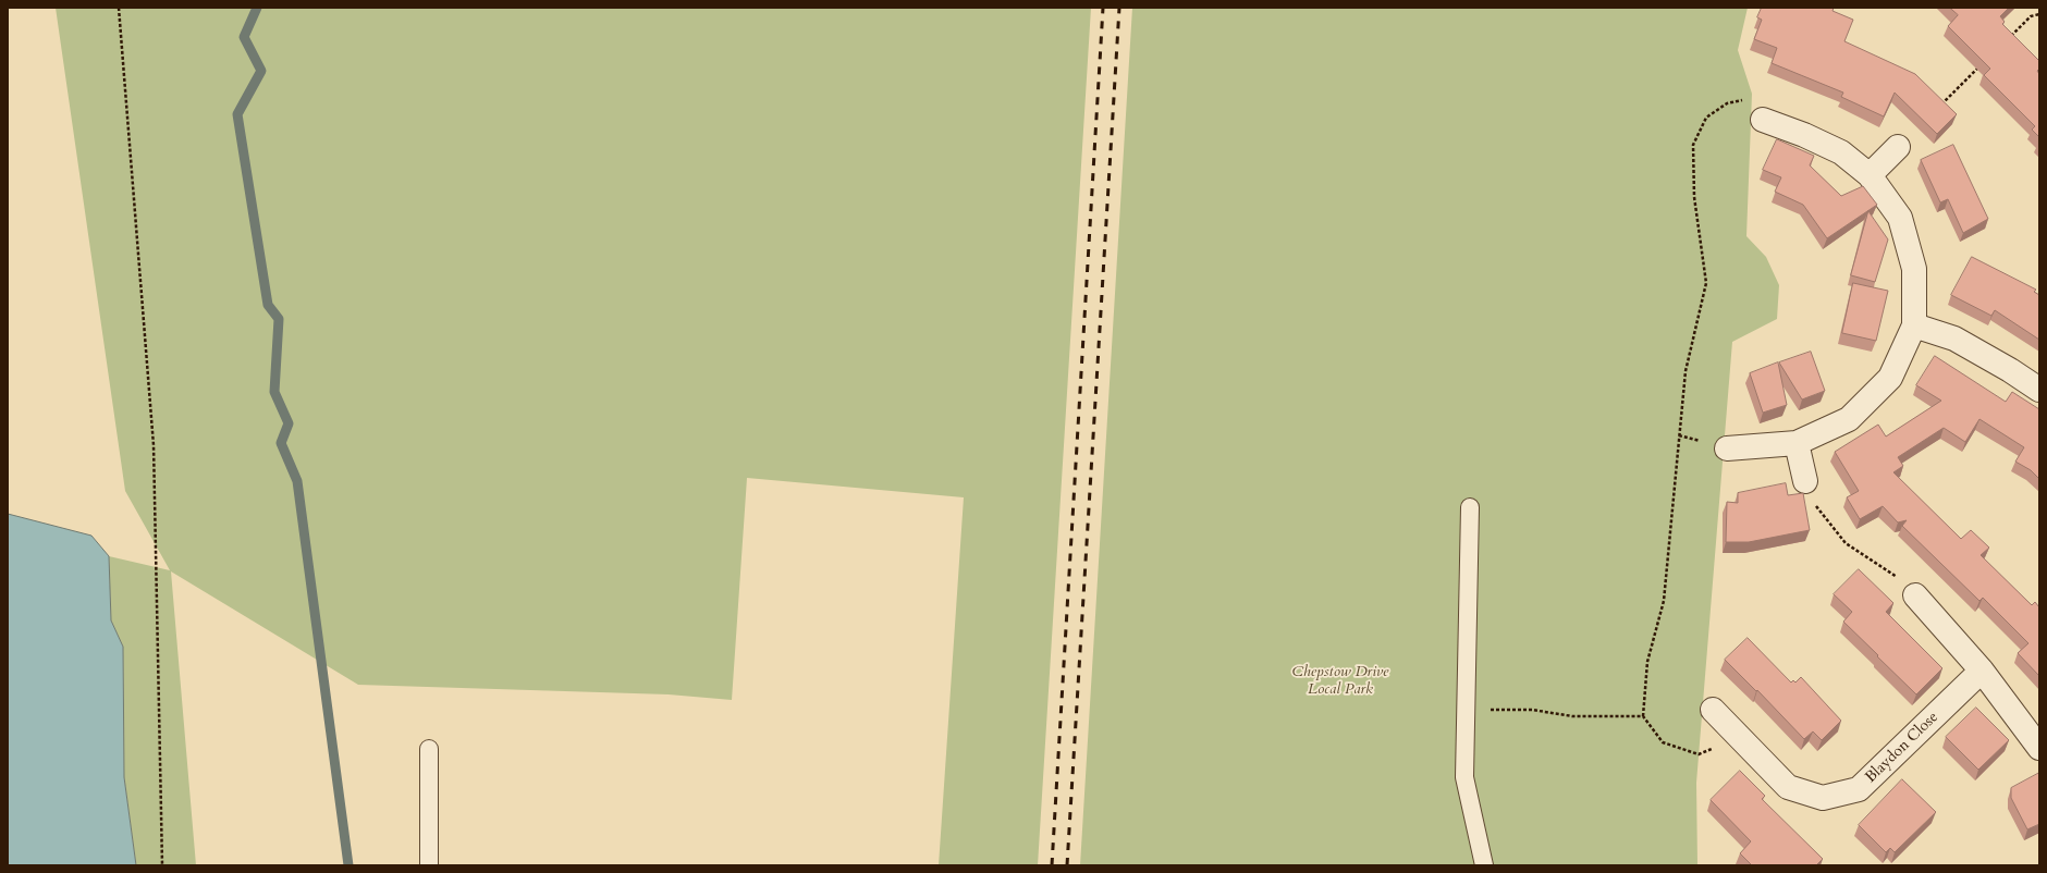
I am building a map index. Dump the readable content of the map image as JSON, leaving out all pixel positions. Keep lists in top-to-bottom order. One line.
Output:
{"streets":{"street":["Blaydon Close"]},"parks":["Chepstow Drive Local Park"]}
